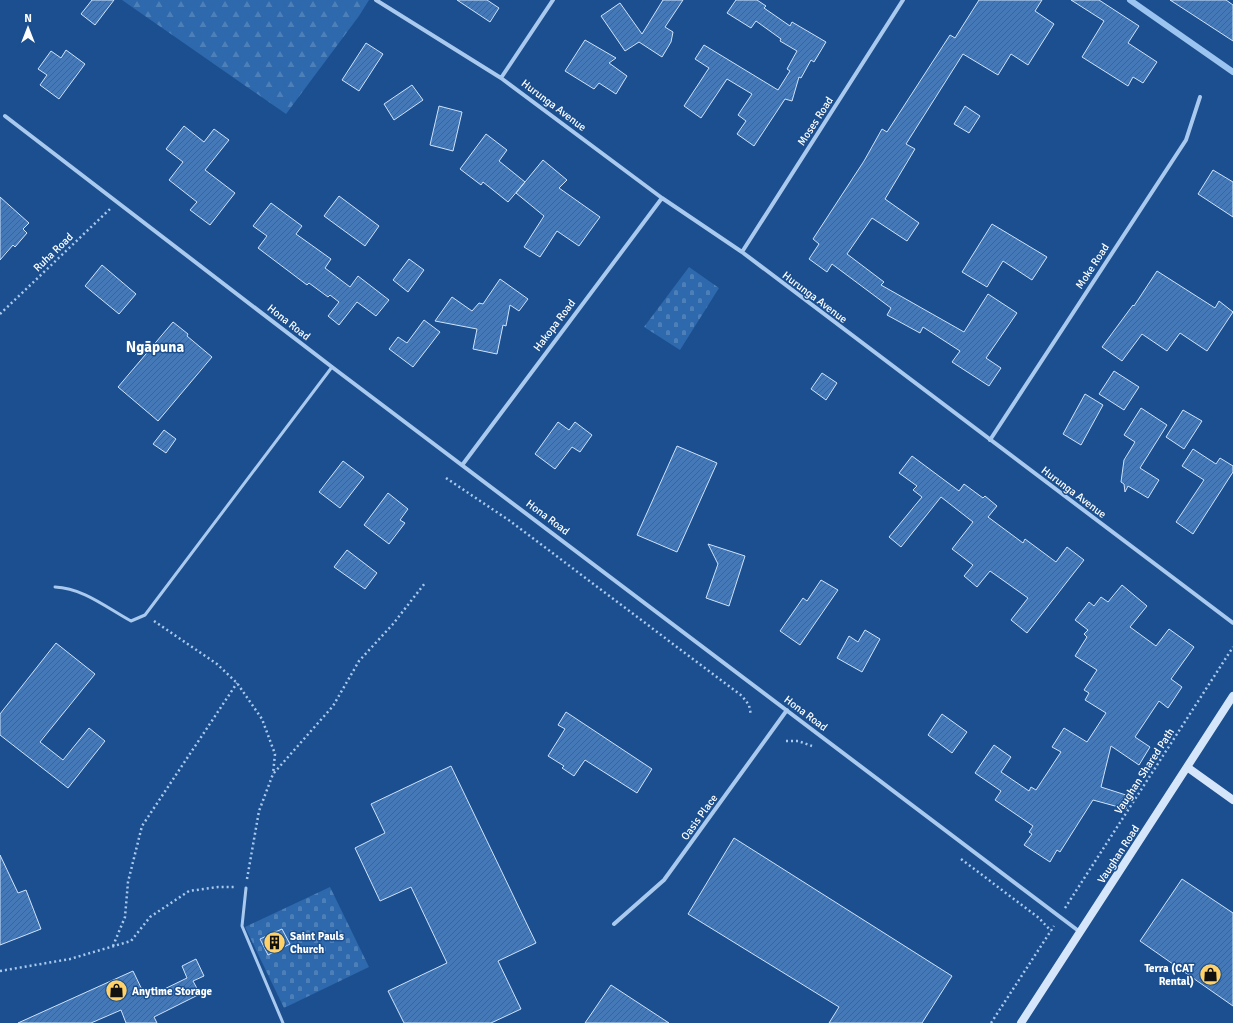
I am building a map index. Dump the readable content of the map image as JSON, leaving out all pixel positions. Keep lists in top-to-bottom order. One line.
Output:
{"streets":{"street":["Hurunga Avenue","Moses Road","Moke Road","Hona Road","Hakopa Road","Oasis Place","Vaughan Road"],"path":["Ruha Road","Vaughan Shared Path"]},"crossings":[["Hurunga Avenue","Moses Road"],["Hurunga Avenue","Moke Road"],["Hurunga Avenue","Hakopa Road"],["Ruha Road","Hona Road"],["Hona Road","Hakopa Road"],["Hona Road","Oasis Place"],["Hona Road","Vaughan Road"]],"districts":["Ngāpuna"],"places":{"building":["Saint Pauls Church"],"shop":["Terra (CAT Rental)","Anytime Storage"]},"north":"top"}
